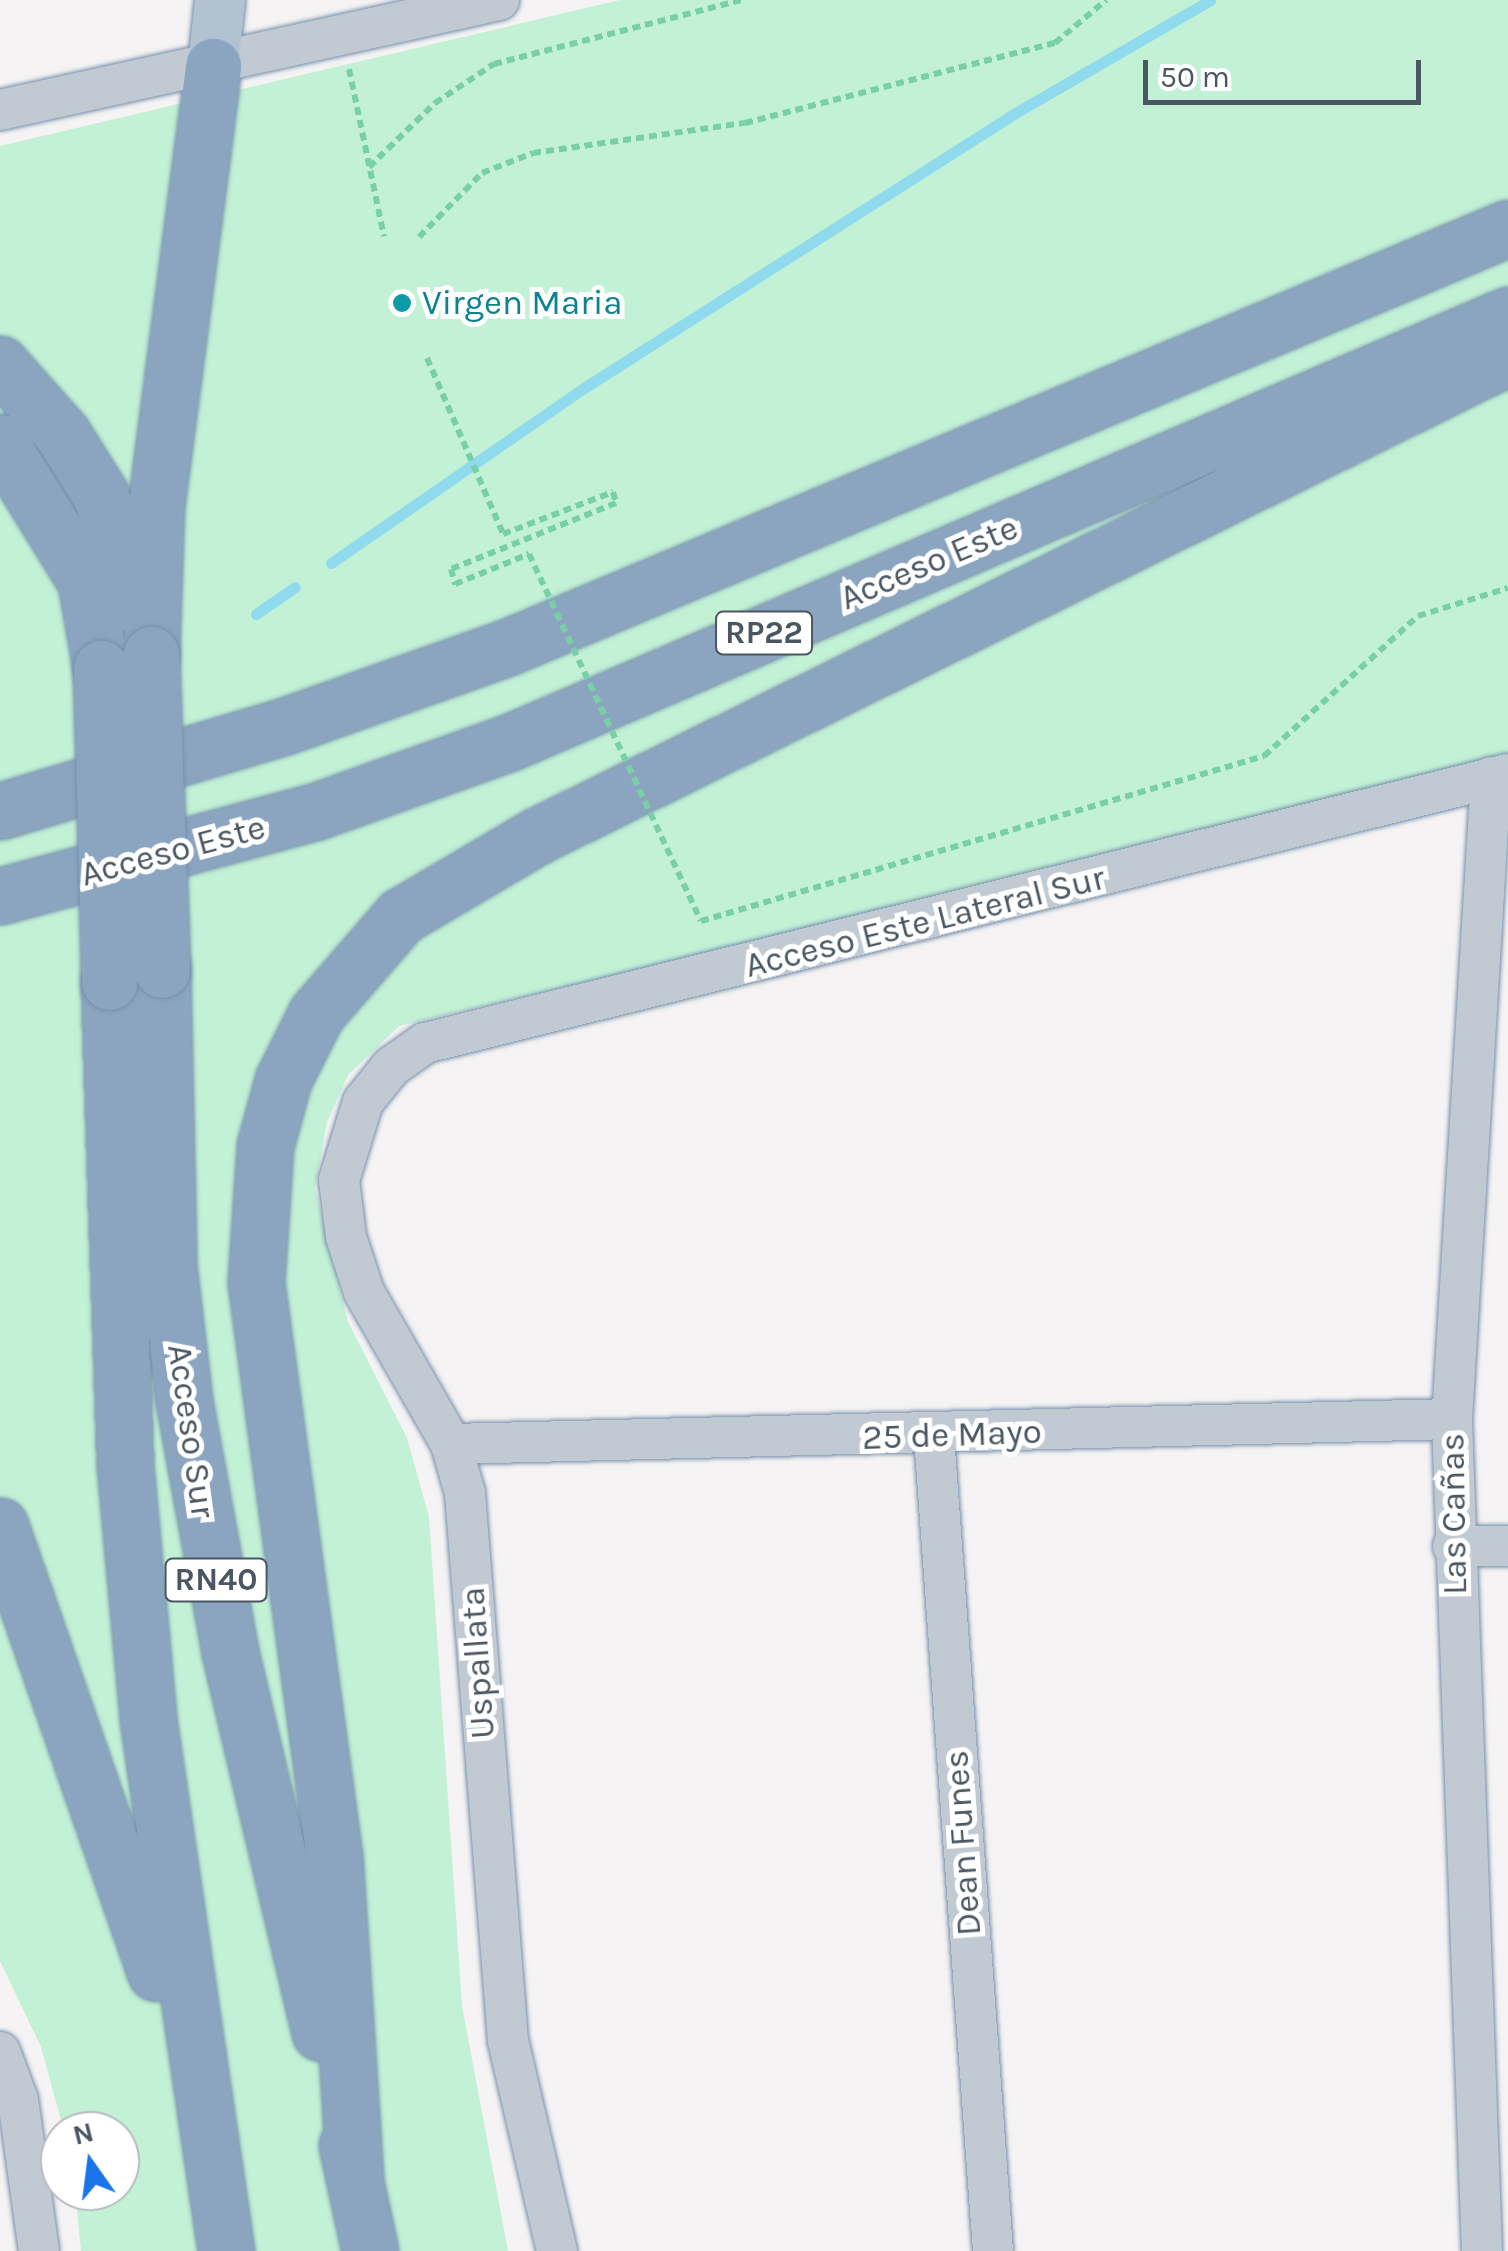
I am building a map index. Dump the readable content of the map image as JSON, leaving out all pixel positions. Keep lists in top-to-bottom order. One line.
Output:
{"streets":{"highway":["Acceso Este","RP22","Acceso Sur","RN40"],"street":["Acceso Este Lateral Sur","25 de Mayo","Las Cañas","Uspallata","Dean Funes"]},"crossings":[["Acceso Este Lateral Sur","Las Cañas"],["Acceso Este Lateral Sur","Uspallata"],["25 de Mayo","Las Cañas"],["25 de Mayo","Uspallata"],["25 de Mayo","Dean Funes"]],"places":["Virgen Maria"],"scale_bar":"50 m","north":"top"}
